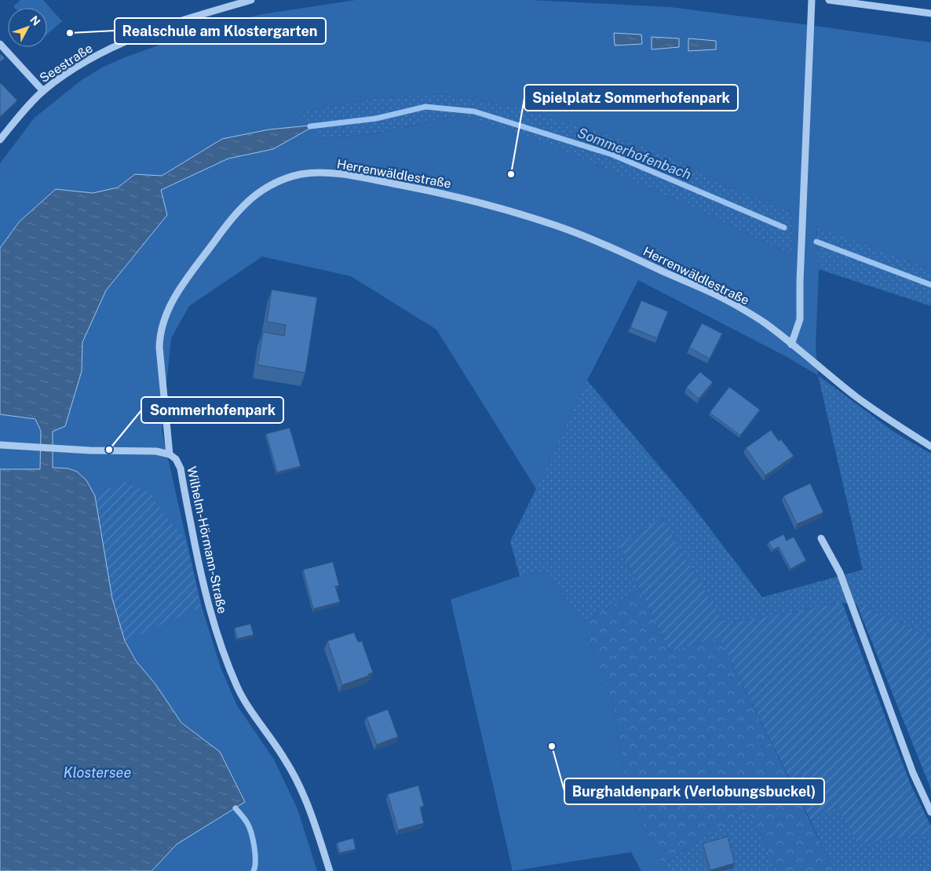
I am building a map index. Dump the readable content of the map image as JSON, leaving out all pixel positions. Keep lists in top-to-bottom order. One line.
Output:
{"streets":{"street":["Seestraße","Herrenwäldlestraße","Wilhelm-Hörmann-Straße"]},"crossings":[["Herrenwäldlestraße","Wilhelm-Hörmann-Straße"]],"water":["Sommerhofenbach","Klostersee"],"places":["Realschule am Klostergarten","Spielplatz Sommerhofenpark","Sommerhofenpark","Burghaldenpark (Verlobungsbuckel)"],"north":"top right"}
